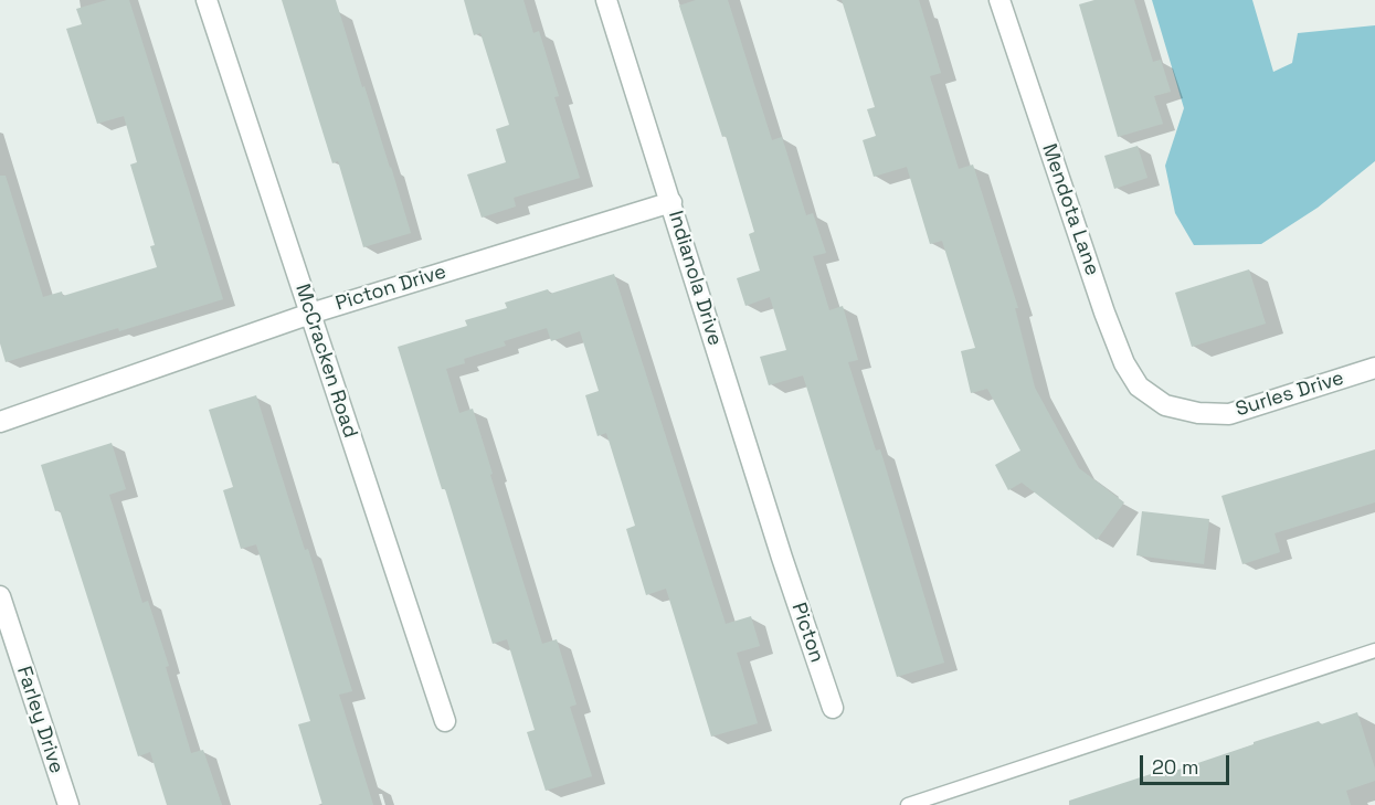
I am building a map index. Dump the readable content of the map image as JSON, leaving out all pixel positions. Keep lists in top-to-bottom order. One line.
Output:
{"streets":{"street":["Mendota Lane","Indianola Drive","Picton Drive","McCracken Road","Surles Drive","Picton","Farley Drive"]},"crossings":[["Mendota Lane","Surles Drive"],["Indianola Drive","Picton Drive"],["Indianola Drive","Picton"],["Picton Drive","McCracken Road"]],"scale_bar":"20 m"}
